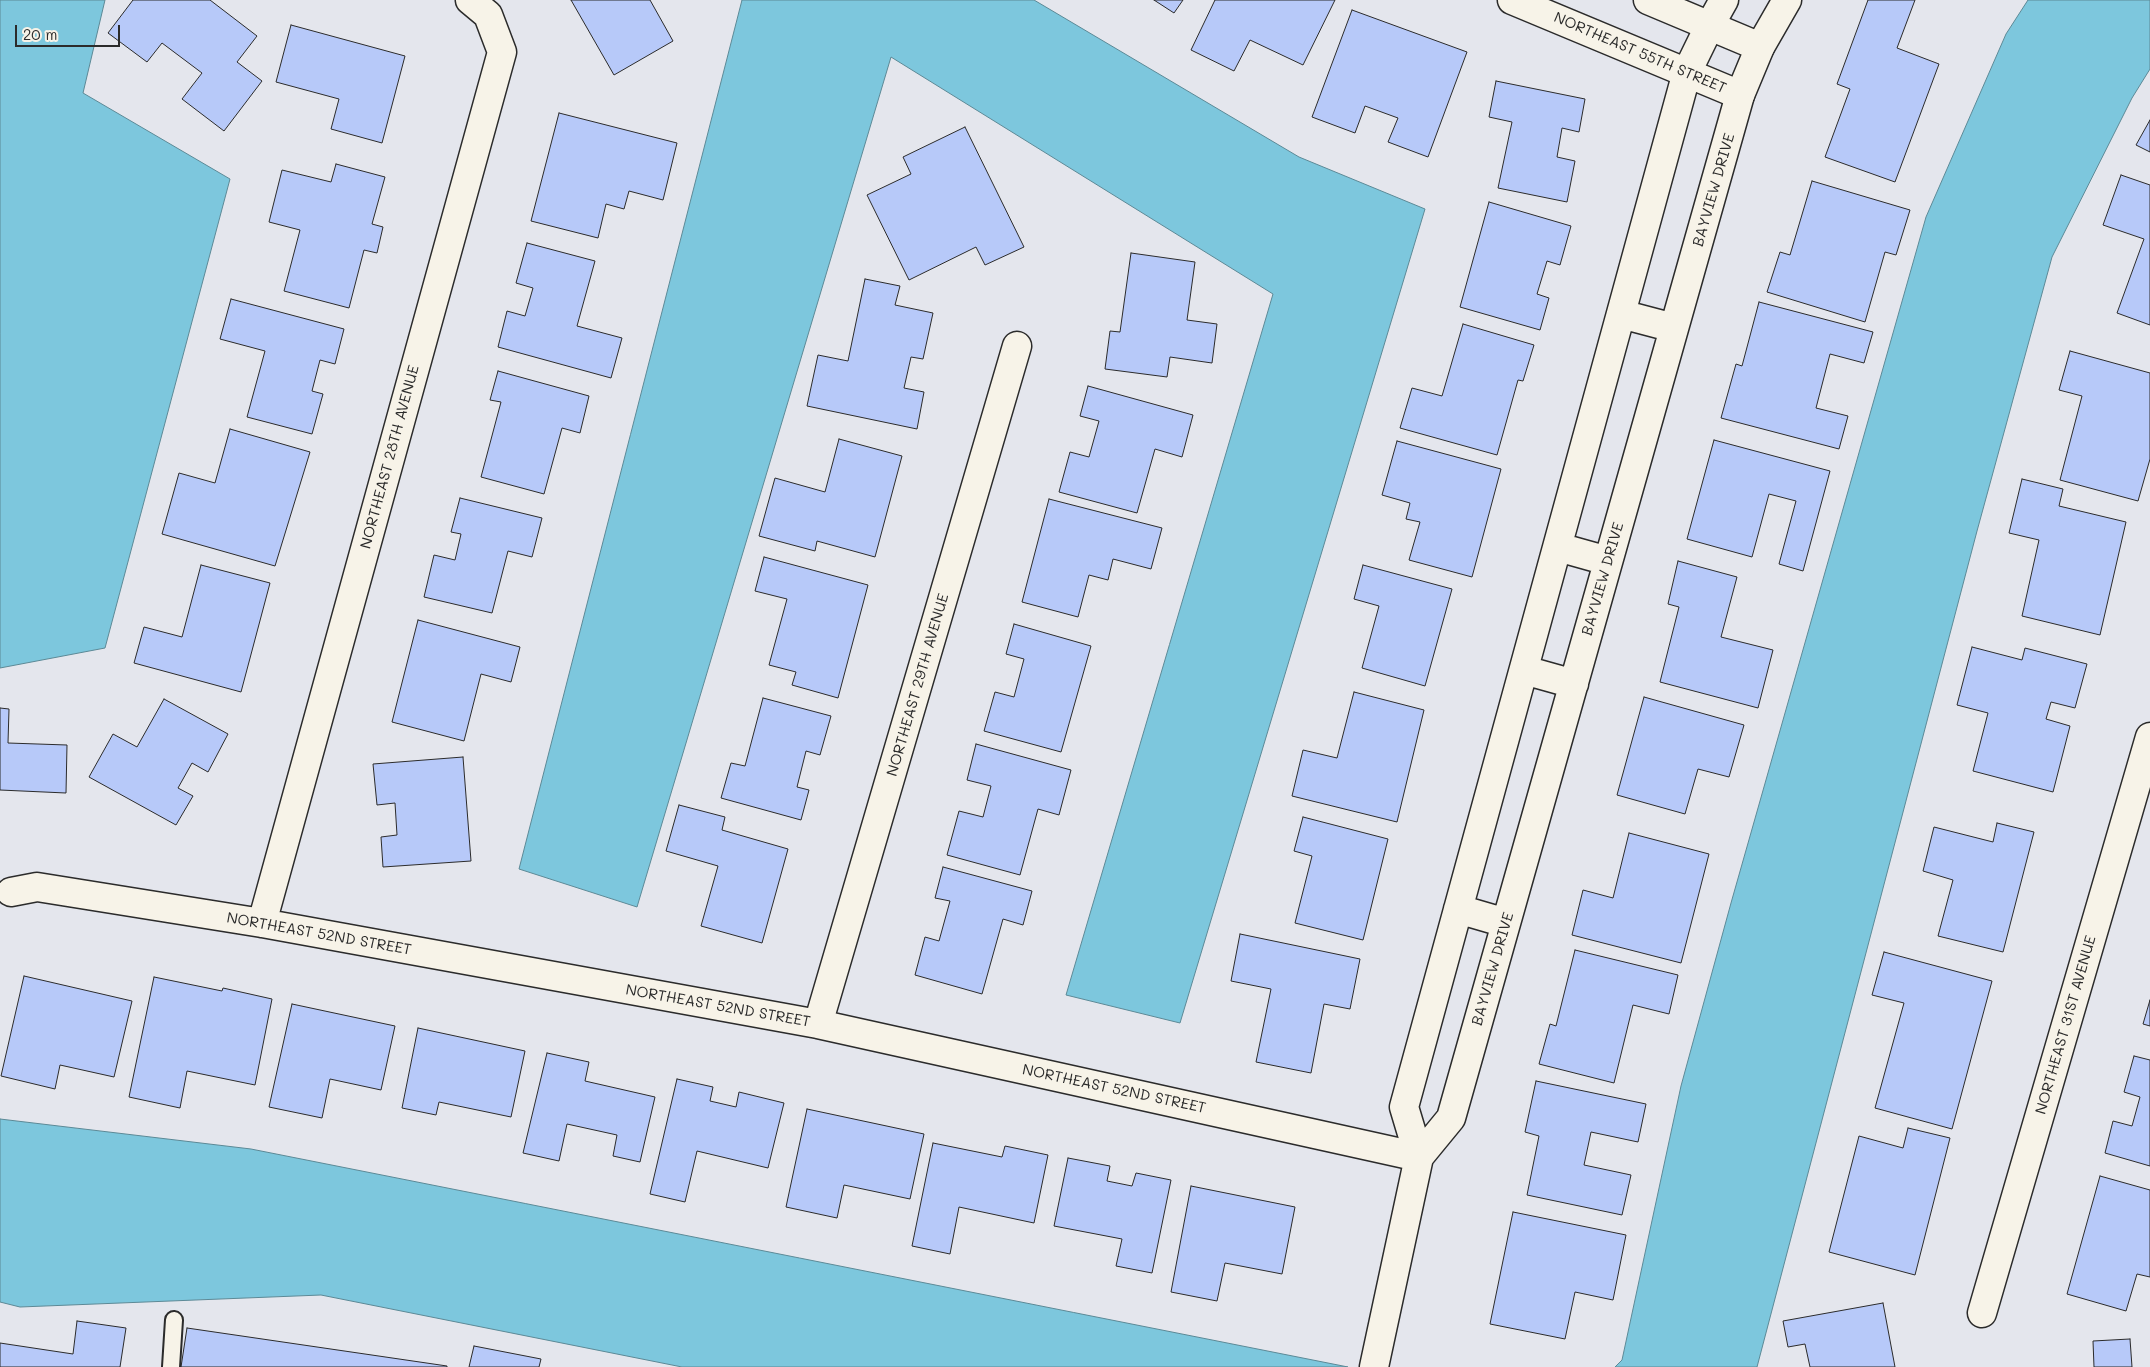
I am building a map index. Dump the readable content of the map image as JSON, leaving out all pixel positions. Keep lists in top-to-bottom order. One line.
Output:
{"streets":{"street":["NORTHEAST 55TH STREET","BAYVIEW DRIVE","NORTHEAST 28TH AVENUE","NORTHEAST 29TH AVENUE","NORTHEAST 52ND STREET","NORTHEAST 31ST AVENUE"]},"crossings":[["NORTHEAST 55TH STREET","BAYVIEW DRIVE"],["BAYVIEW DRIVE","NORTHEAST 52ND STREET"],["NORTHEAST 28TH AVENUE","NORTHEAST 52ND STREET"],["NORTHEAST 29TH AVENUE","NORTHEAST 52ND STREET"]],"scale_bar":"20 m"}
